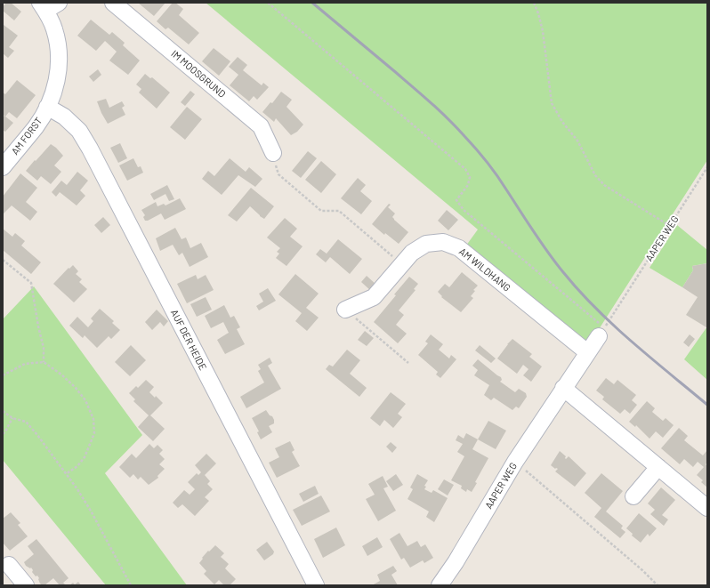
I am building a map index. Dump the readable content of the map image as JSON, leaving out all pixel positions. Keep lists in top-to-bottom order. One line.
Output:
{"streets":{"street":["IM MOOSGRUND","AM FORST","AAPER WEG","AM WILDHANG","AUF DER HEIDE"]},"crossings":[["AM FORST","AUF DER HEIDE"],["AAPER WEG","AM WILDHANG"]]}
